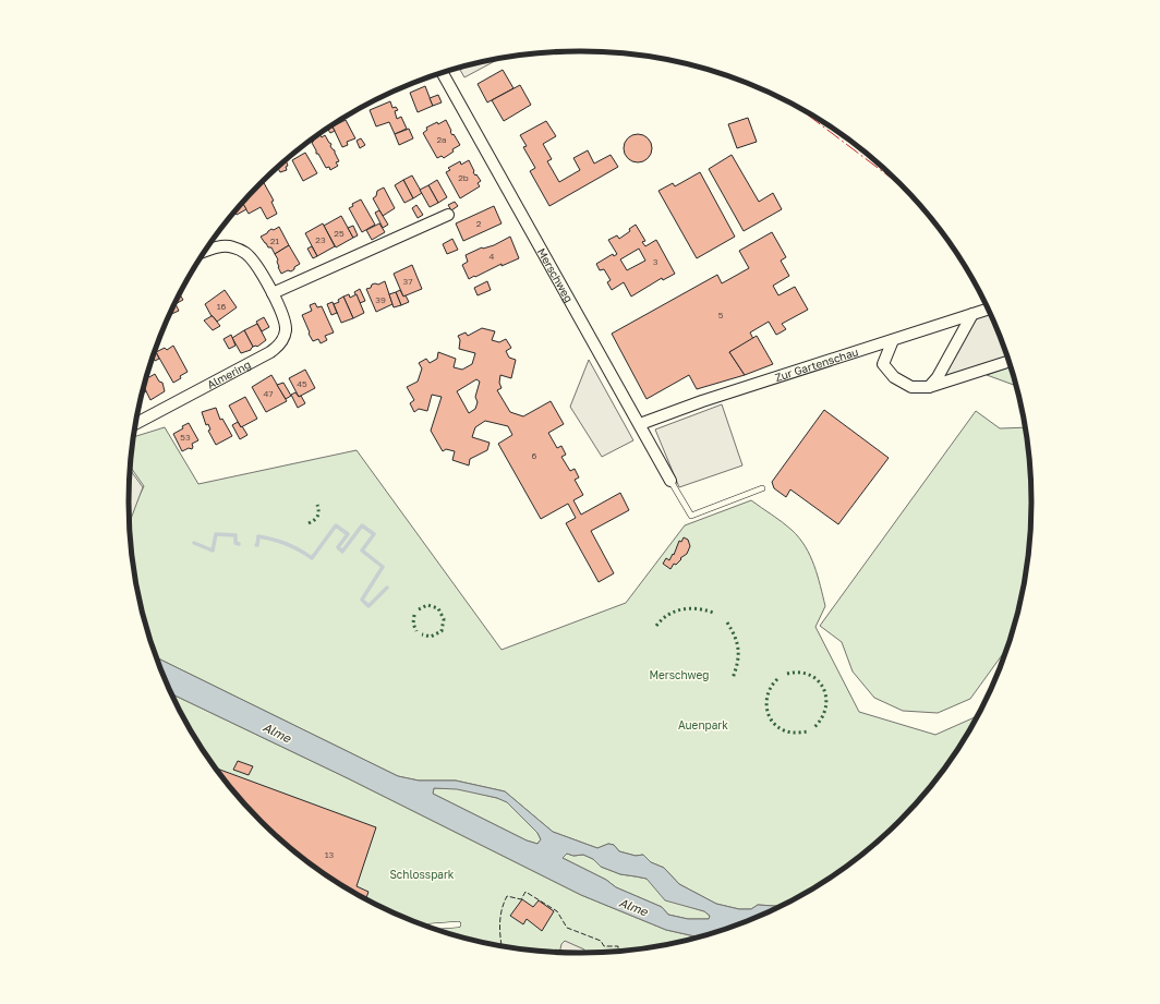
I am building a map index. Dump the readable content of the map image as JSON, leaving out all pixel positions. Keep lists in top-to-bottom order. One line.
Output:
{"streets":{"street":["Merschweg","Zur Gartenschau","Almering"]},"crossings":[["Merschweg","Zur Gartenschau"]],"water":["Alme"],"parks":["Merschweg","Auenpark","Schlosspark"],"house_numbers":["2a","2b","2","25","23","21","4","3","37","39","16","5","45","47","53","6","13"]}
